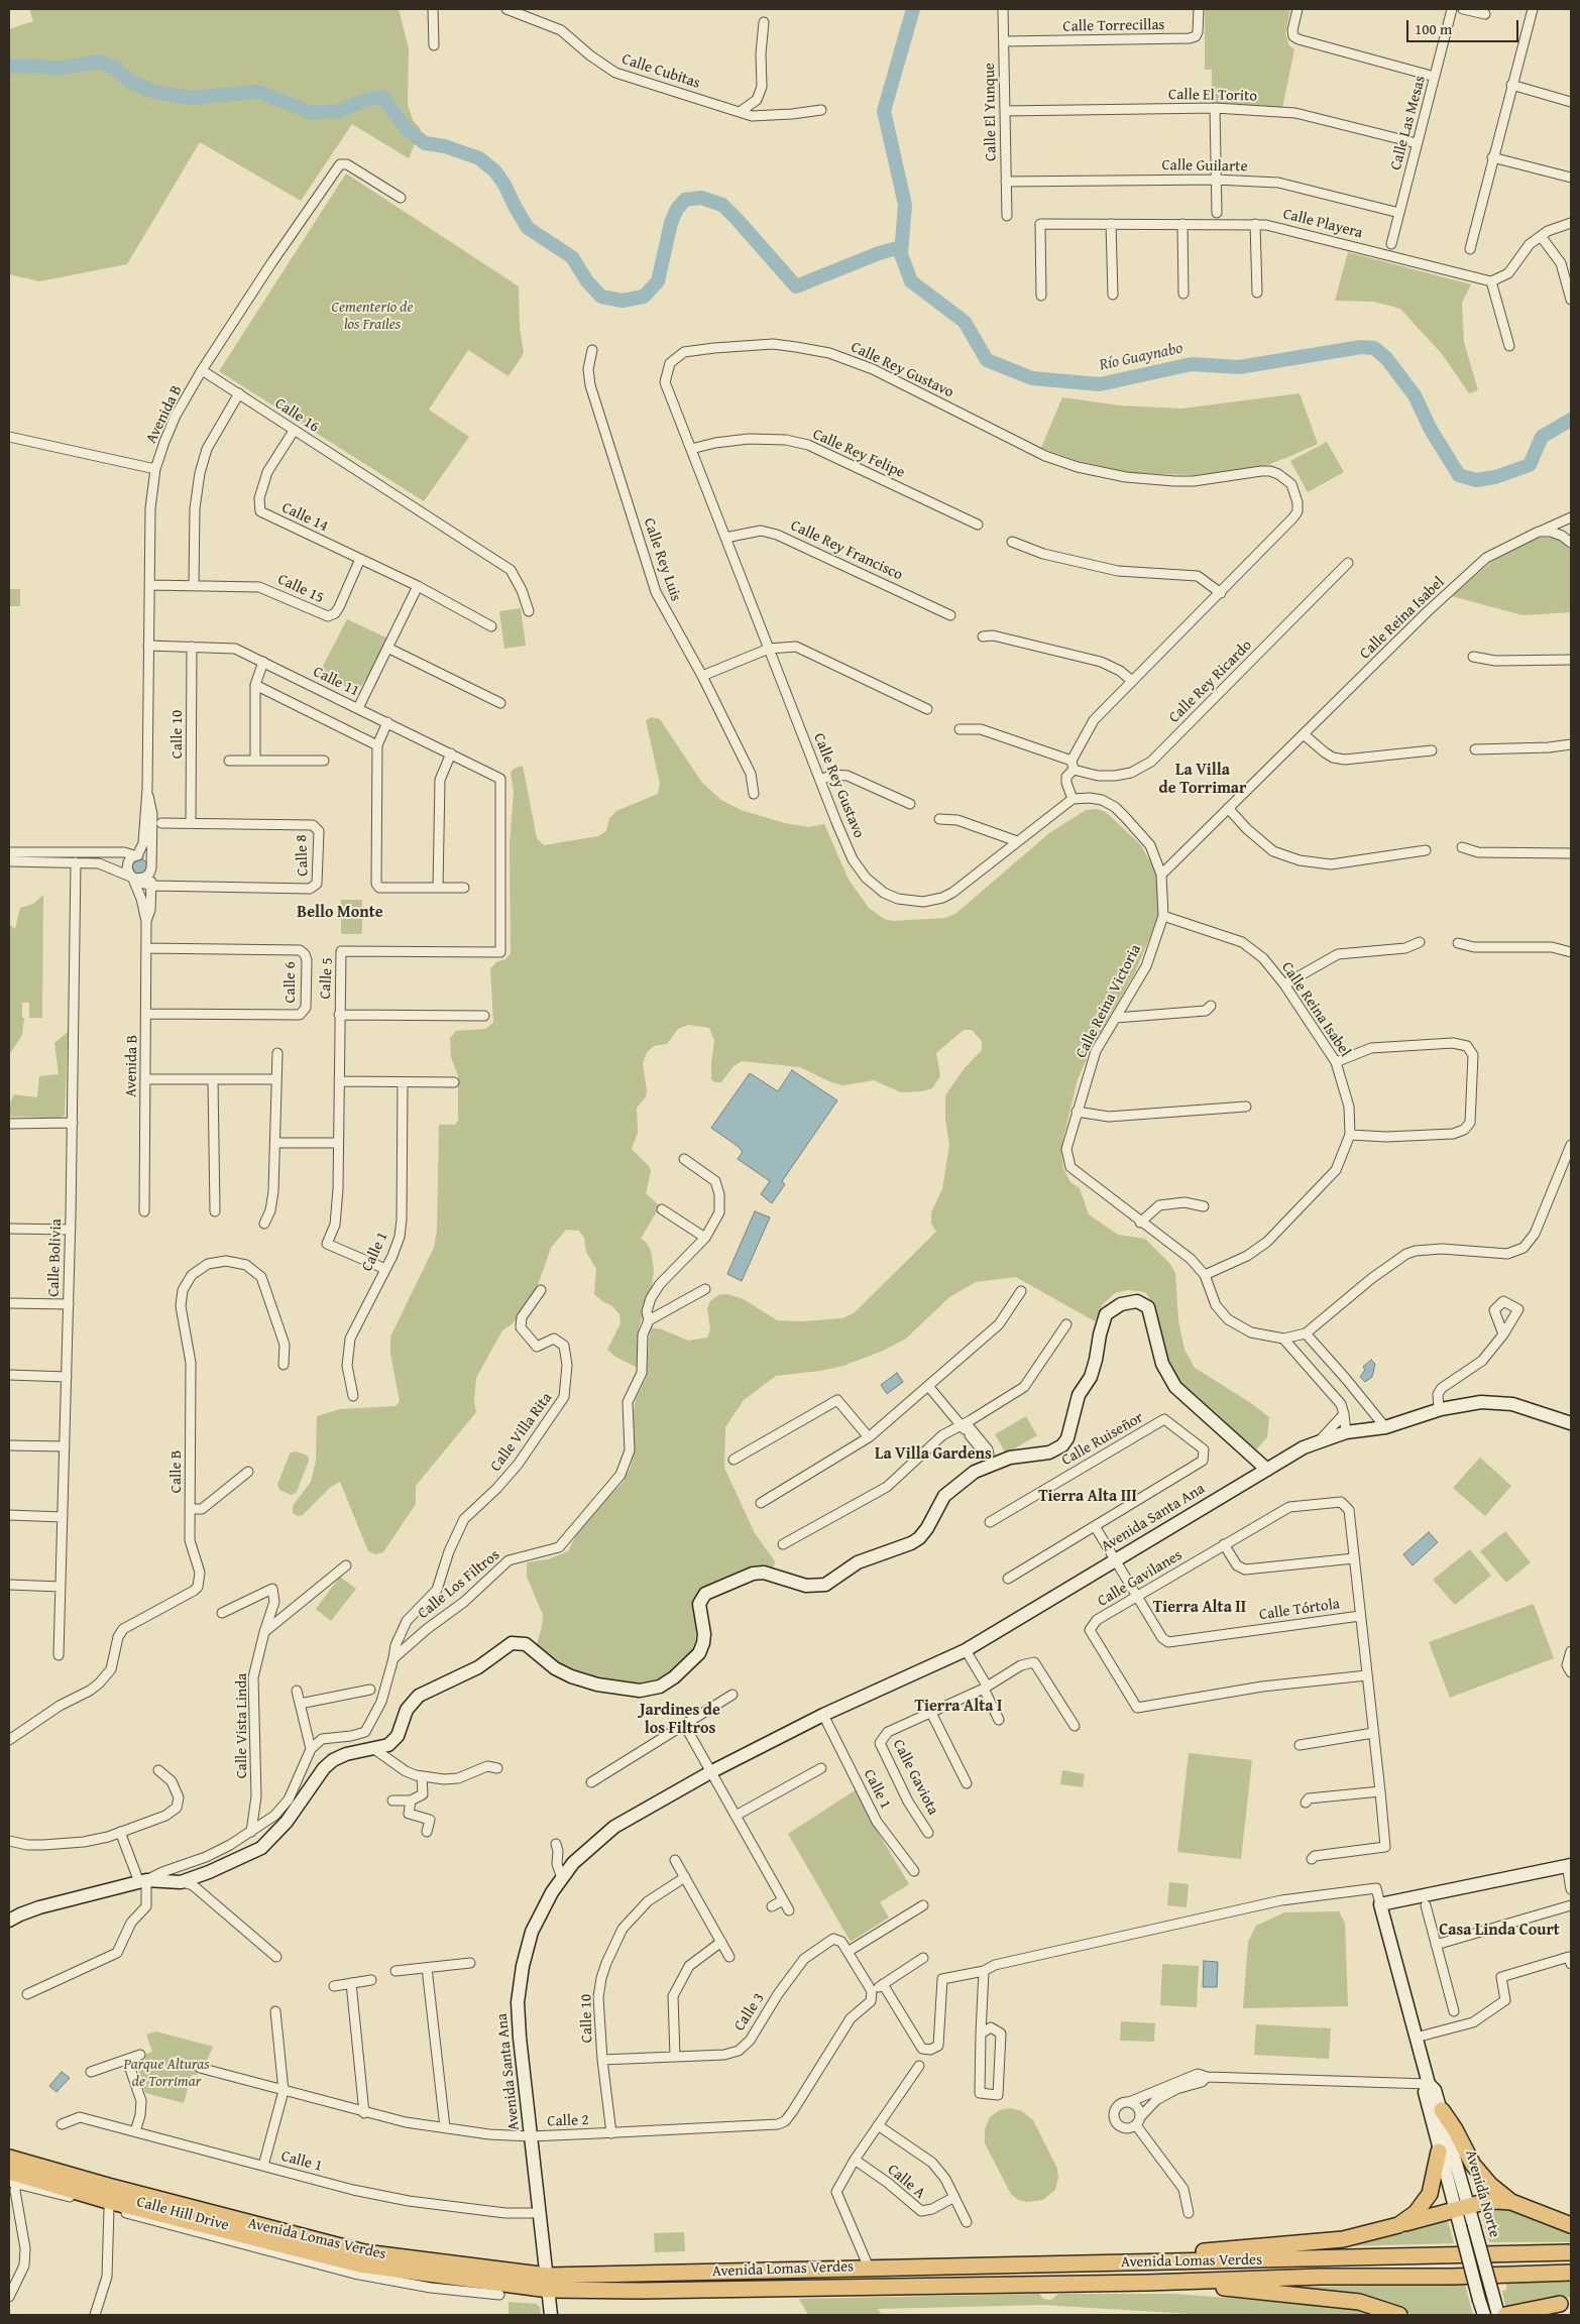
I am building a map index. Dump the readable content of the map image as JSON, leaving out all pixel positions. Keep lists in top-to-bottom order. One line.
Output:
{"streets":{"highway":["Avenida Lomas Verdes"],"street":["Calle Torrecillas","Calle Cubitas","Calle El Torito","Calle El Yunque","Calle Las Mesas","Calle Guilarte","Calle Playera","Calle Rey Gustavo","Avenida B","Calle 16","Calle Rey Felipe","Calle 14","Calle Rey Francisco","Calle Rey Luis","Calle 15","Calle Reina Isabel","Calle 11","Calle Rey Ricardo","Calle 10","Calle 8","Calle 5","Calle 6","Calle Reina Victoria","Calle 1","Calle Bolivia","Calle Villa Rita","Calle Ruiseñor","Calle B","Avenida Santa Ana","Calle Gavilanes","Calle Los Filtros","Calle Tórtola","Calle Vista Linda","Calle Gaviota","Calle 3","Calle 2","Calle A","Avenida Norte","Calle Hill Drive"]},"crossings":[["Calle Torrecillas","Calle El Yunque"],["Calle El Torito","Calle El Yunque"],["Calle El Torito","Calle Las Mesas"],["Calle El Yunque","Calle Guilarte"],["Calle Las Mesas","Calle Guilarte"],["Calle Rey Gustavo","Calle Rey Felipe"],["Calle Rey Gustavo","Calle Rey Francisco"],["Calle Rey Gustavo","Calle Rey Ricardo"],["Avenida B","Calle 16"],["Avenida B","Calle 15"],["Avenida B","Calle 11"],["Avenida B","Calle 8"],["Avenida B","Calle 6"],["Calle 16","Calle 14"],["Calle 14","Calle 15"],["Calle Reina Isabel","Calle Reina Victoria"],["Calle 11","Calle 10"],["Calle 11","Calle 5"],["Calle 10","Calle 8"],["Calle 10","Calle 3"],["Calle 10","Calle 2"],["Calle 8","Calle Bolivia"],["Calle 5","Calle 1"],["Calle 1","Avenida Santa Ana"],["Calle Villa Rita","Calle Los Filtros"],["Calle Ruiseñor","Calle Tórtola"],["Avenida Santa Ana","Calle Tórtola"],["Avenida Santa Ana","Calle 2"],["Avenida Santa Ana","Avenida Lomas Verdes"],["Calle Gavilanes","Calle Tórtola"],["Calle Hill Drive","Avenida Lomas Verdes"]],"districts":["La Villa de Torrimar","Bello Monte","La Villa Gardens","Tierra Alta III","Tierra Alta II","Tierra Alta I","Jardines de los Filtros","Casa Linda Court"],"water":["Río Guaynabo"],"parks":["Cementerio de los Frailes","Parque Alturas de Torrimar"],"scale_bar":"100 m"}
